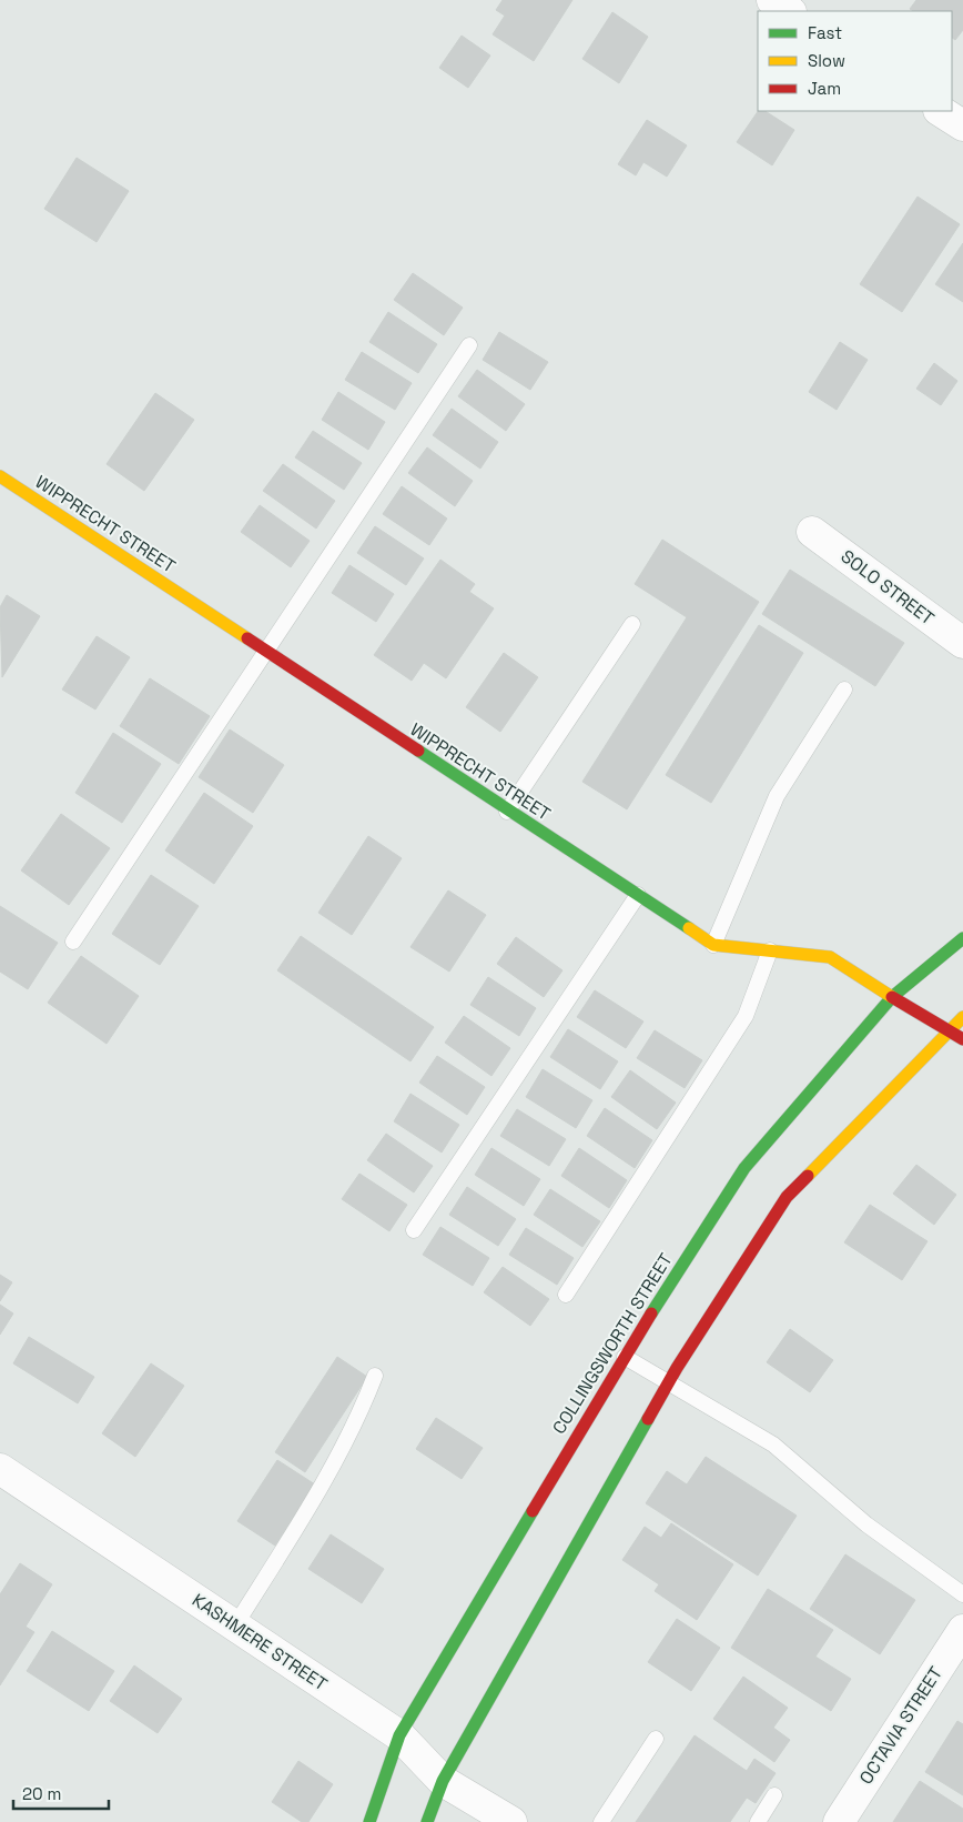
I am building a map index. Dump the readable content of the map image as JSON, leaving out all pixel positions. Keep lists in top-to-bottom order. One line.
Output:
{"streets":{"main road":["WIPPRECHT STREET","COLLINGSWORTH STREET"],"street":["SOLO STREET","KASHMERE STREET","OCTAVIA STREET"]},"crossings":[["WIPPRECHT STREET","COLLINGSWORTH STREET"],["COLLINGSWORTH STREET","KASHMERE STREET"]],"legend":["Fast","Slow","Jam"],"scale_bar":"20 m"}
